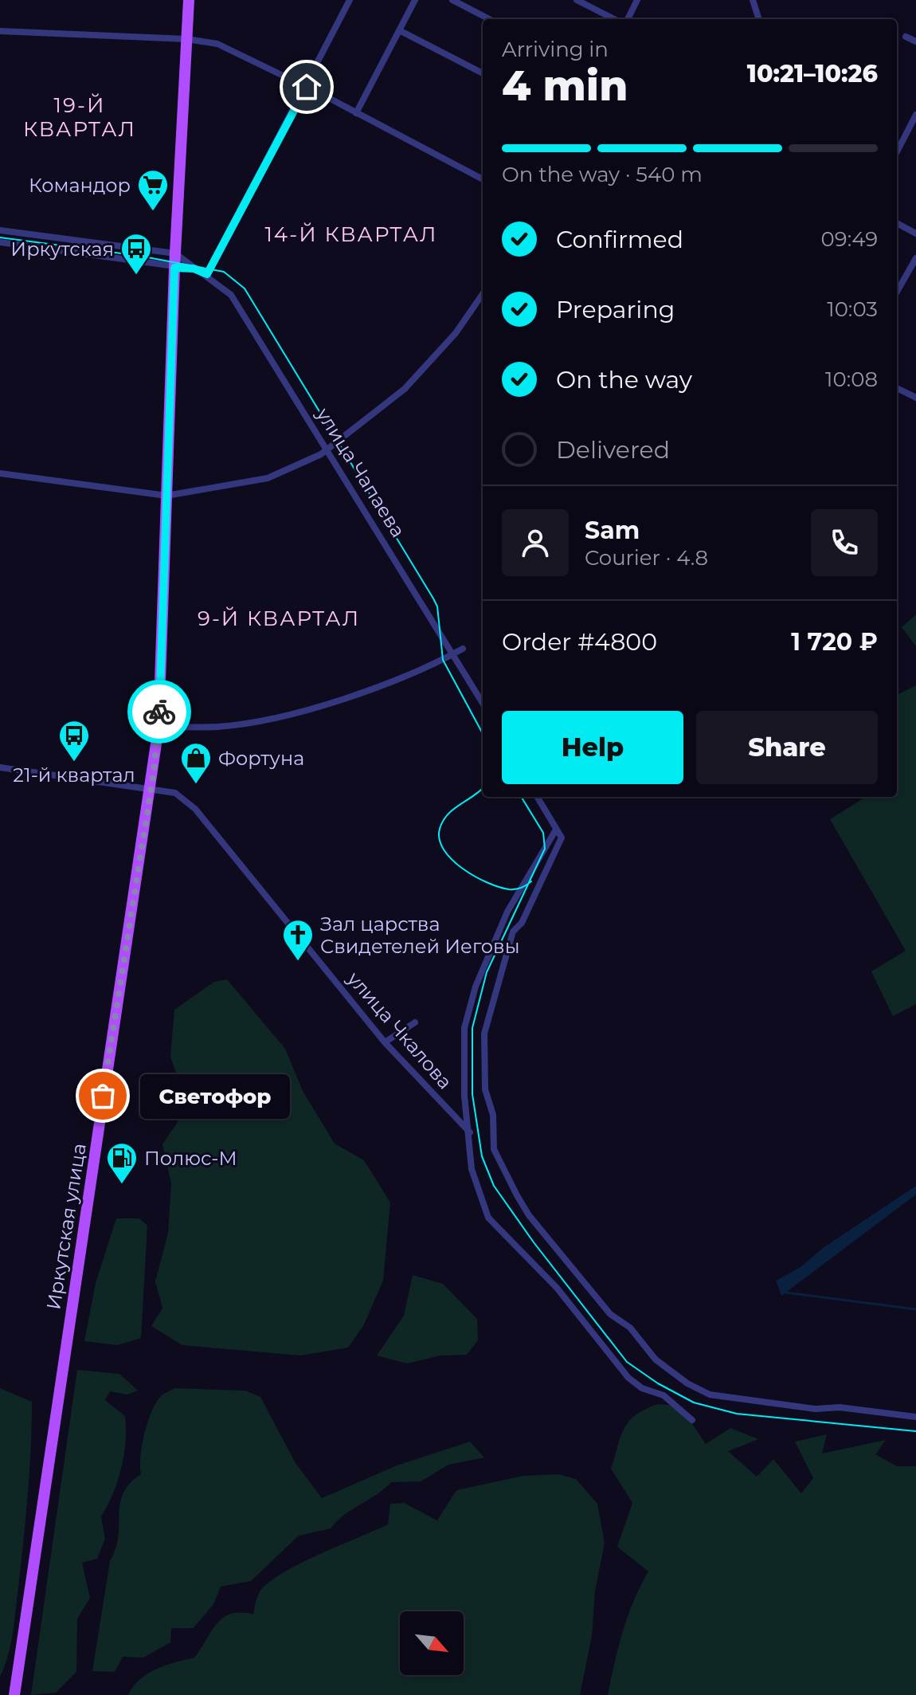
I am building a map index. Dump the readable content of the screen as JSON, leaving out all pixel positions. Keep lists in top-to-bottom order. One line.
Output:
{"streets":{"main road":["Иркутская улица"],"street":["улица Чапаева","улица Чкалова"]},"crossings":[["улица Чкалова","Иркутская улица"]],"districts":["19-Й КВАРТАЛ","14-Й КВАРТАЛ","9-Й КВАРТАЛ"],"places":{"supermarket":["Командор"],"bus stop":["Иркутская","21-й квартал"],"shop":["Фортуна"],"church":["Зал царства Свидетелей Иеговы"],"other":["Светофор"],"fuel station":["Полюс-М"]},"north":"bottom right","page":{"heading":["4 min","Arriving in","10:21–10:26"],"panel":["Sam","Courier · 4.8","Order #4800","1 720 ₽"],"bar":"On the way · 540 m","list":[["Confirmed","09:49"],["Preparing","10:03"],["On the way","10:08"],"Delivered"],"buttons":["Help","Share"],"bubble":"Светофор"}}
